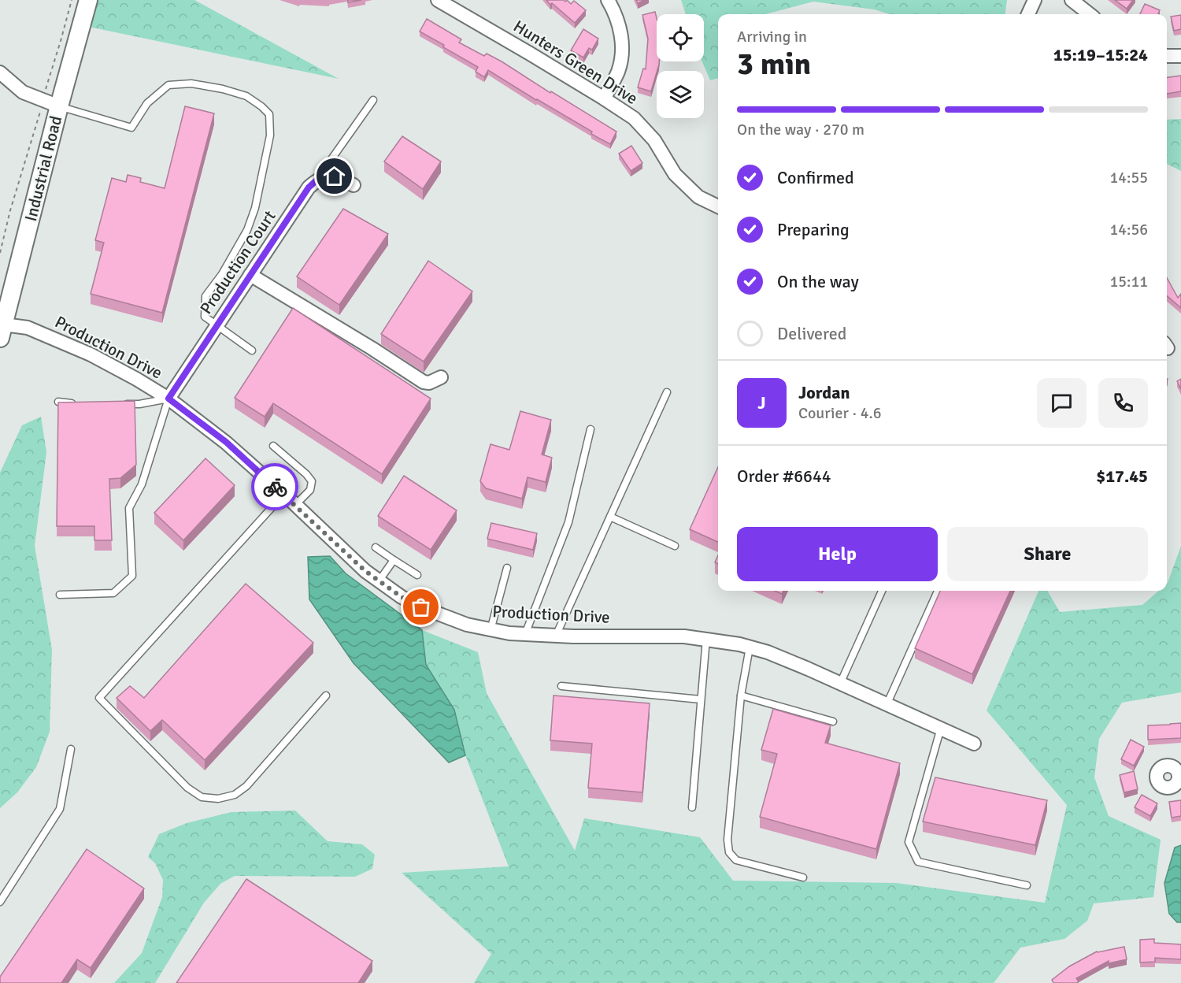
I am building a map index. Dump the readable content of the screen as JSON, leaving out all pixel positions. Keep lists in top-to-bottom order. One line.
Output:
{"streets":{"main road":["Industrial Road"],"street":["Hunters Green Drive","Production Court","Production Drive"]},"crossings":[["Industrial Road","Production Drive"],["Production Court","Production Drive"]],"page":{"heading":["3 min","Arriving in","15:19–15:24"],"panel":["Jordan","Courier · 4.6","Order #6644","$17.45"],"bar":"On the way · 270 m","list":[["Confirmed","14:55"],["Preparing","14:56"],["On the way","15:11"],"Delivered"],"round":"J","buttons":["Help","Share"]}}
